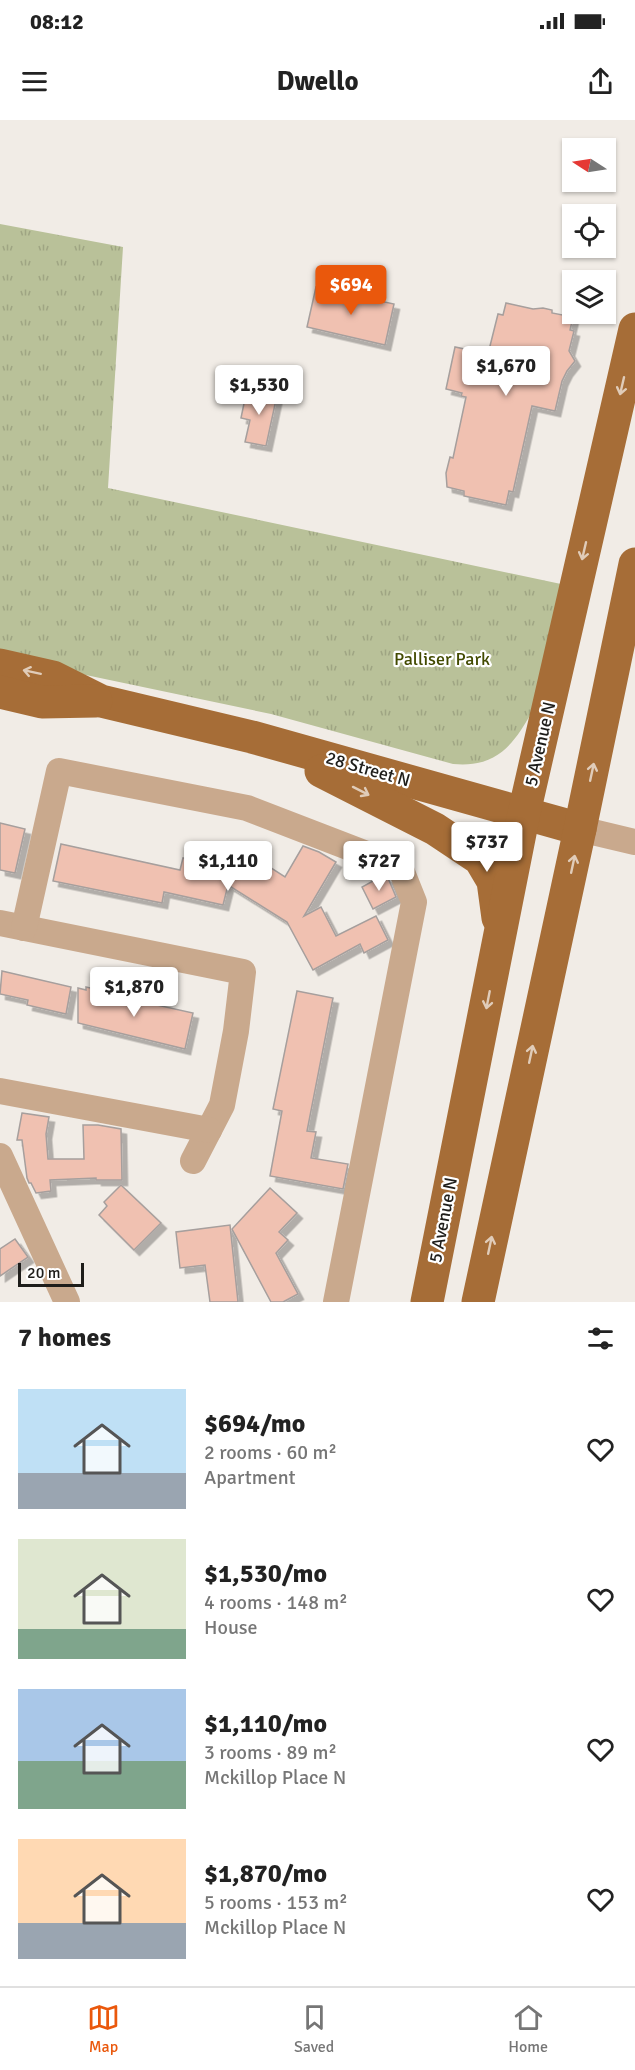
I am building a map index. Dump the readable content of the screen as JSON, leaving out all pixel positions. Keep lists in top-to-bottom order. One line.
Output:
{"streets":{"main road":["5 Avenue N","28 Street N"]},"crossings":[["5 Avenue N","28 Street N"]],"parks":["Palliser Park"],"scale_bar":"20 m","north":"left","page":{"status":"08:12","header":"Dwello","price":["$694","$1,670","$1,530","$737","$1,110","$727","$1,870"],"scale":"20 m","heading":"7 homes","list":[{"name":"$694/mo","note":"2 rooms · 60 m² · Apartment"},{"name":"$1,530/mo","note":"4 rooms · 148 m² · House"},{"name":"$1,110/mo","note":"3 rooms · 89 m² · Mckillop Place N"},{"name":"$1,870/mo","note":"5 rooms · 153 m² · Mckillop Place N"}],"tabs":["Map","Saved","Home"]}}
